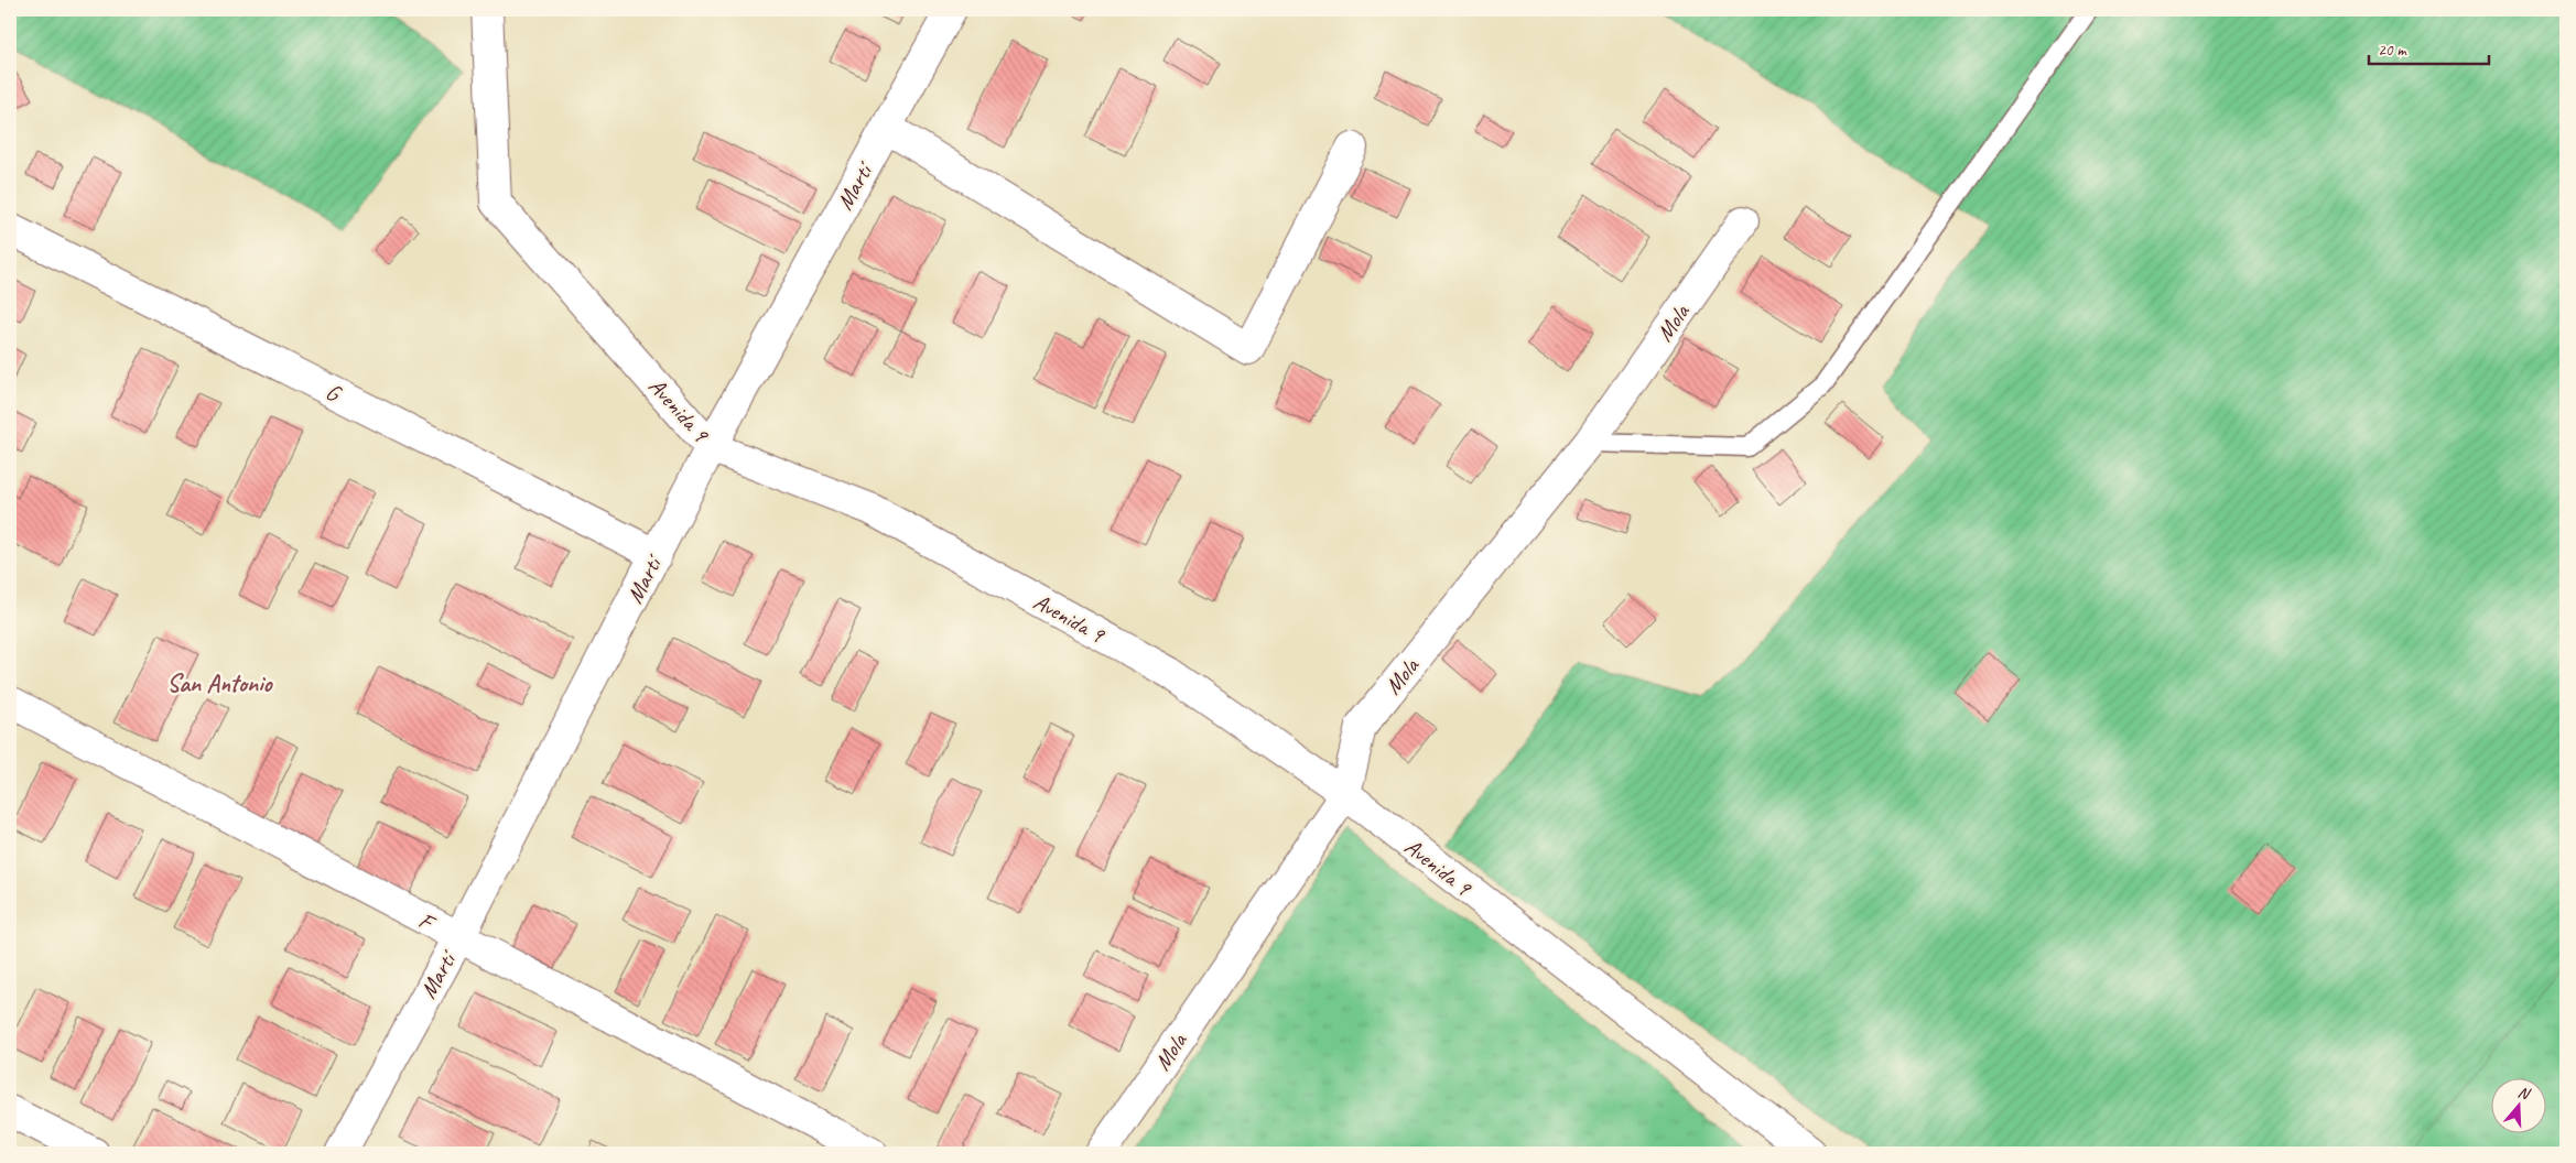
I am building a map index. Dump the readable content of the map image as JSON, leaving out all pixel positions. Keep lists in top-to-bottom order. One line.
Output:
{"streets":{"street":["Martí","Mola","G","Avenida 9","F"]},"crossings":[["Martí","G"],["Martí","Avenida 9"],["Martí","F"],["Mola","Avenida 9"]],"districts":["San Antonio"],"scale_bar":"20 m","north":"top"}
